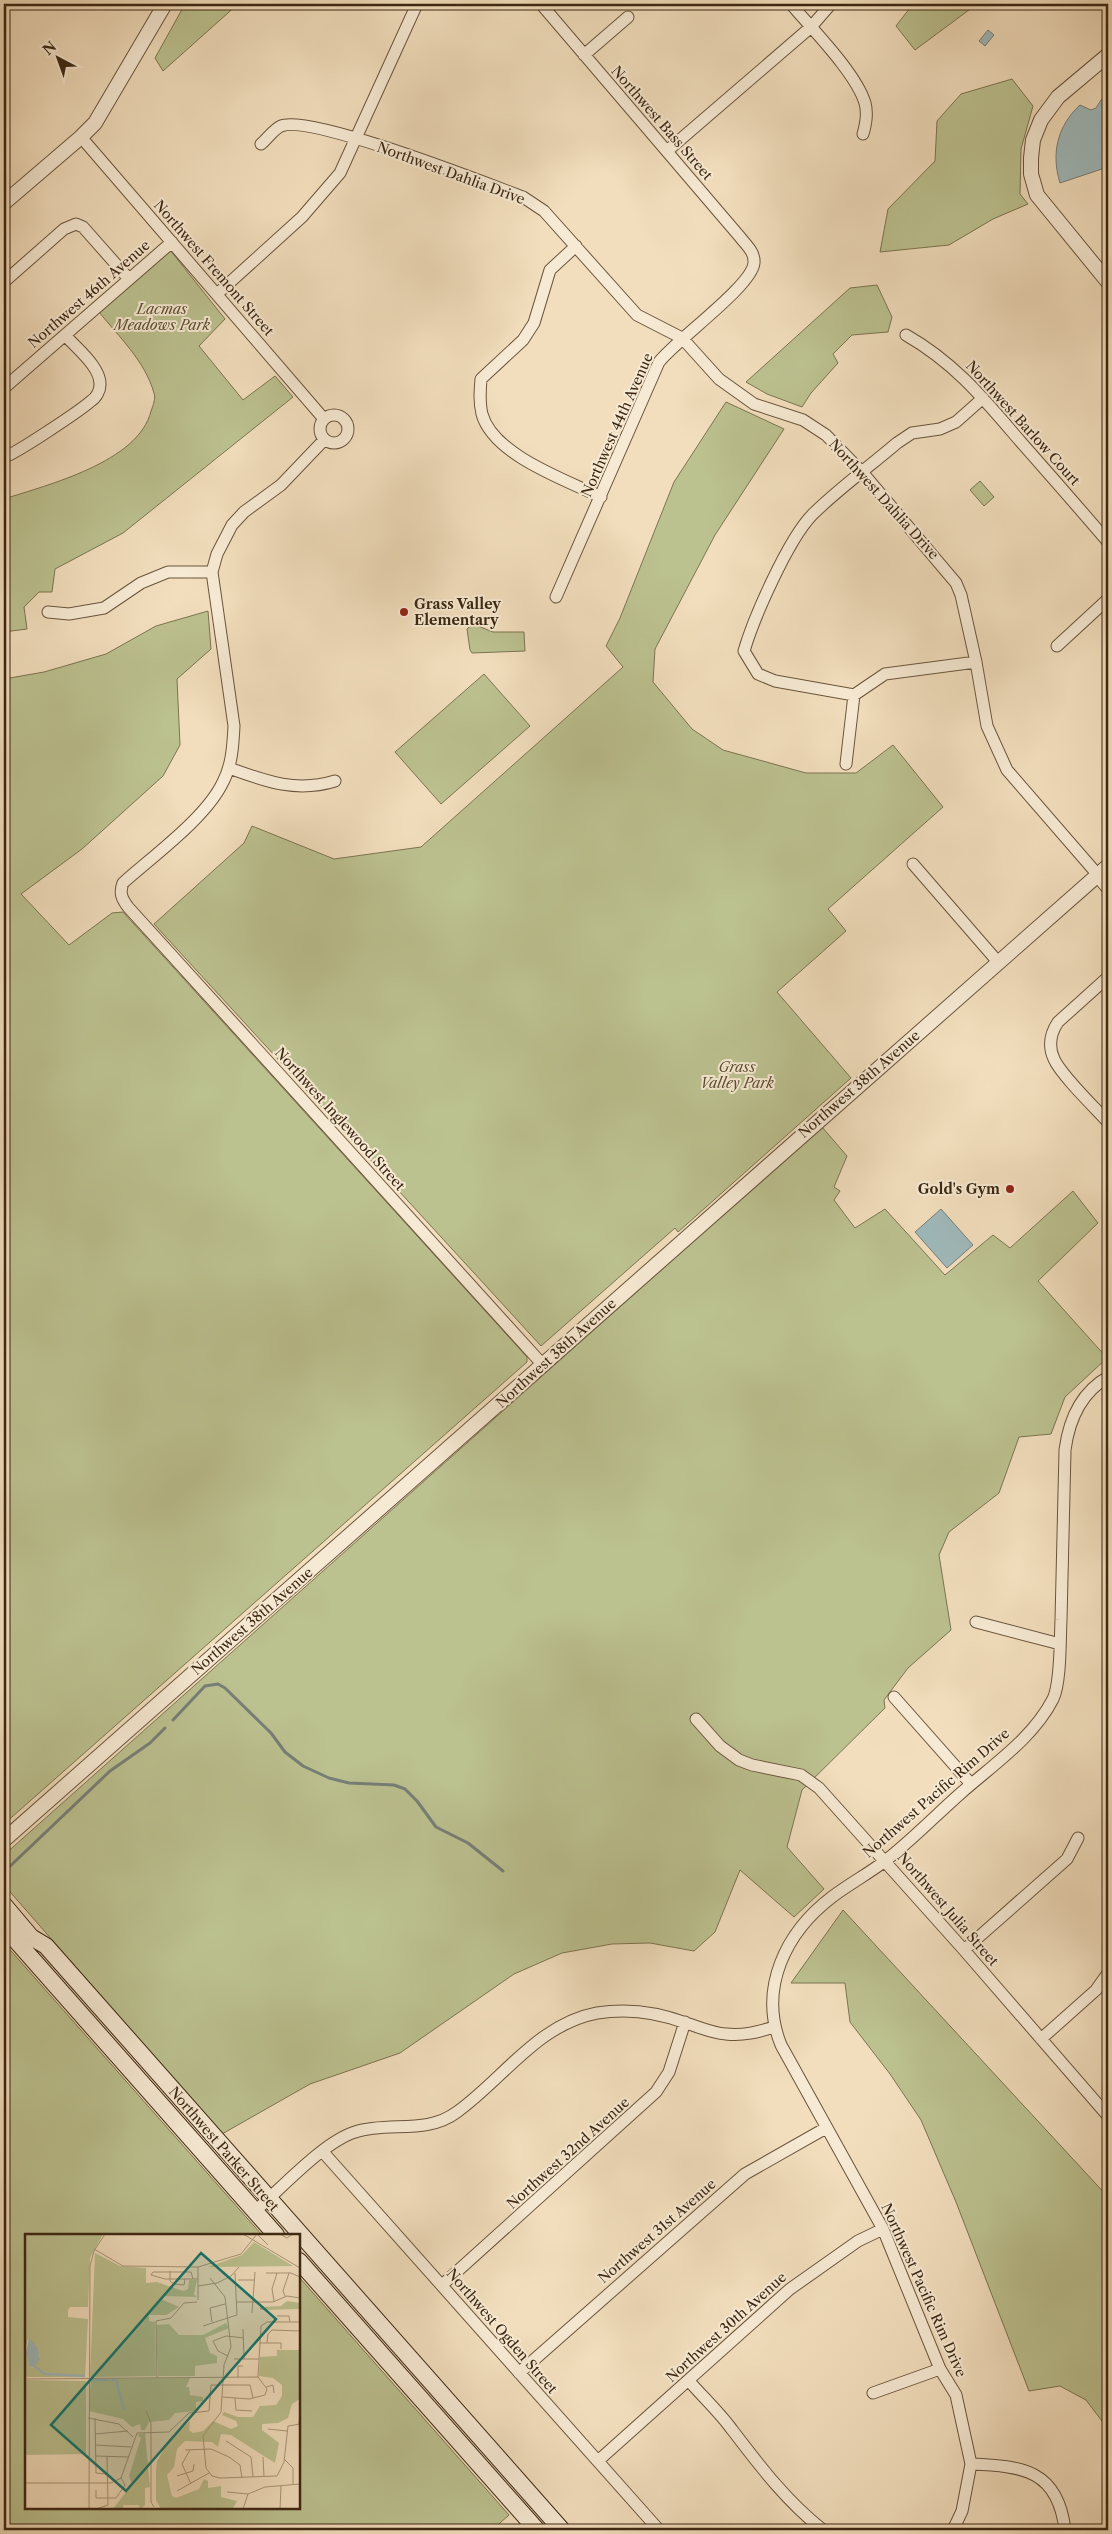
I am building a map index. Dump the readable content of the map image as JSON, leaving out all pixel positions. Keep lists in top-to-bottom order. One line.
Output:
{"streets":{"main road":["Northwest Parker Street"],"street":["Northwest Bass Street","Northwest Dahlia Drive","Northwest Fremont Street","Northwest 46th Avenue","Northwest Barlow Court","Northwest 44th Avenue","Northwest 38th Avenue","Northwest Inglewood Street","Northwest Pacific Rim Drive","Northwest Julia Street","Northwest 32nd Avenue","Northwest 31st Avenue","Northwest 30th Avenue","Northwest Ogden Street"]},"crossings":[["Northwest Bass Street","Northwest 44th Avenue"],["Northwest Dahlia Drive","Northwest 44th Avenue"],["Northwest Dahlia Drive","Northwest 38th Avenue"],["Northwest Fremont Street","Northwest 46th Avenue"],["Northwest 38th Avenue","Northwest Inglewood Street"],["Northwest Pacific Rim Drive","Northwest Julia Street"],["Northwest Pacific Rim Drive","Northwest 31st Avenue"],["Northwest Pacific Rim Drive","Northwest 30th Avenue"],["Northwest 32nd Avenue","Northwest Ogden Street"],["Northwest 31st Avenue","Northwest Ogden Street"],["Northwest 30th Avenue","Northwest Ogden Street"]],"parks":["Lacmas Meadows Park","Grass Valley Park"],"places":["Grass Valley Elementary","Gold's Gym"],"north":"top left"}
